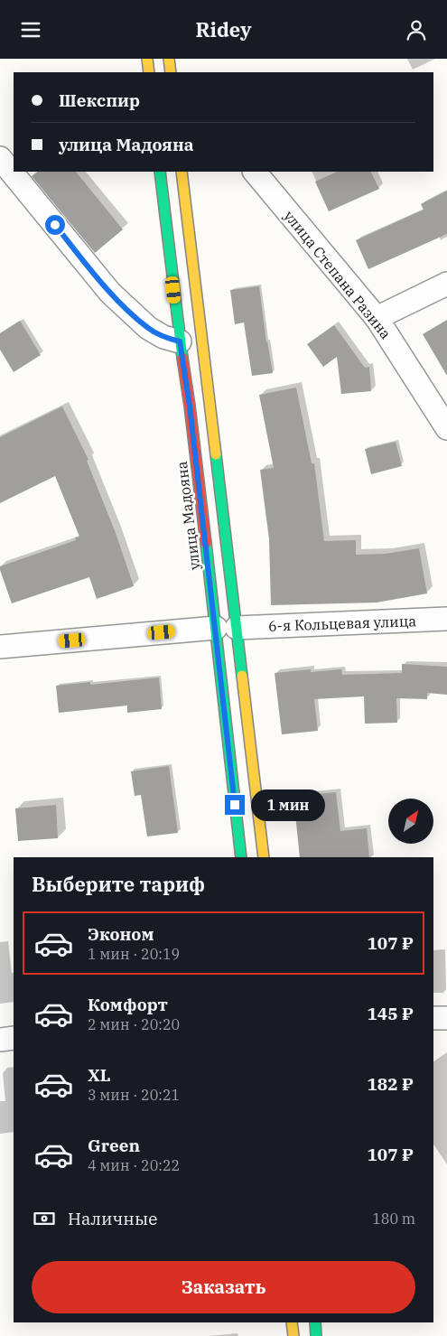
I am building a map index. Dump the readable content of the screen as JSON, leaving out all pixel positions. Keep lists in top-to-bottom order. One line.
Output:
{"streets":{"main road":["улица Мадояна"],"street":["улица Степана Разина","6-я Кольцевая улица"]},"crossings":[["улица Мадояна","6-я Кольцевая улица"]],"north":"top right","page":{"header":"Ridey","banner":["Шекспир","улица Мадояна"],"bubble":"1 мин","heading":"Выберите тариф","list":[{"name":"Эконом","note":"1 мин · 20:19","value":"107 ₽"},{"name":"Комфорт","note":"2 мин · 20:20","value":"145 ₽"},{"name":"XL","note":"3 мин · 20:21","value":"182 ₽"},{"name":"Green","note":"4 мин · 20:22","value":"107 ₽"}],"pay":["Наличные","180 m"],"buttons":"Заказать"}}
